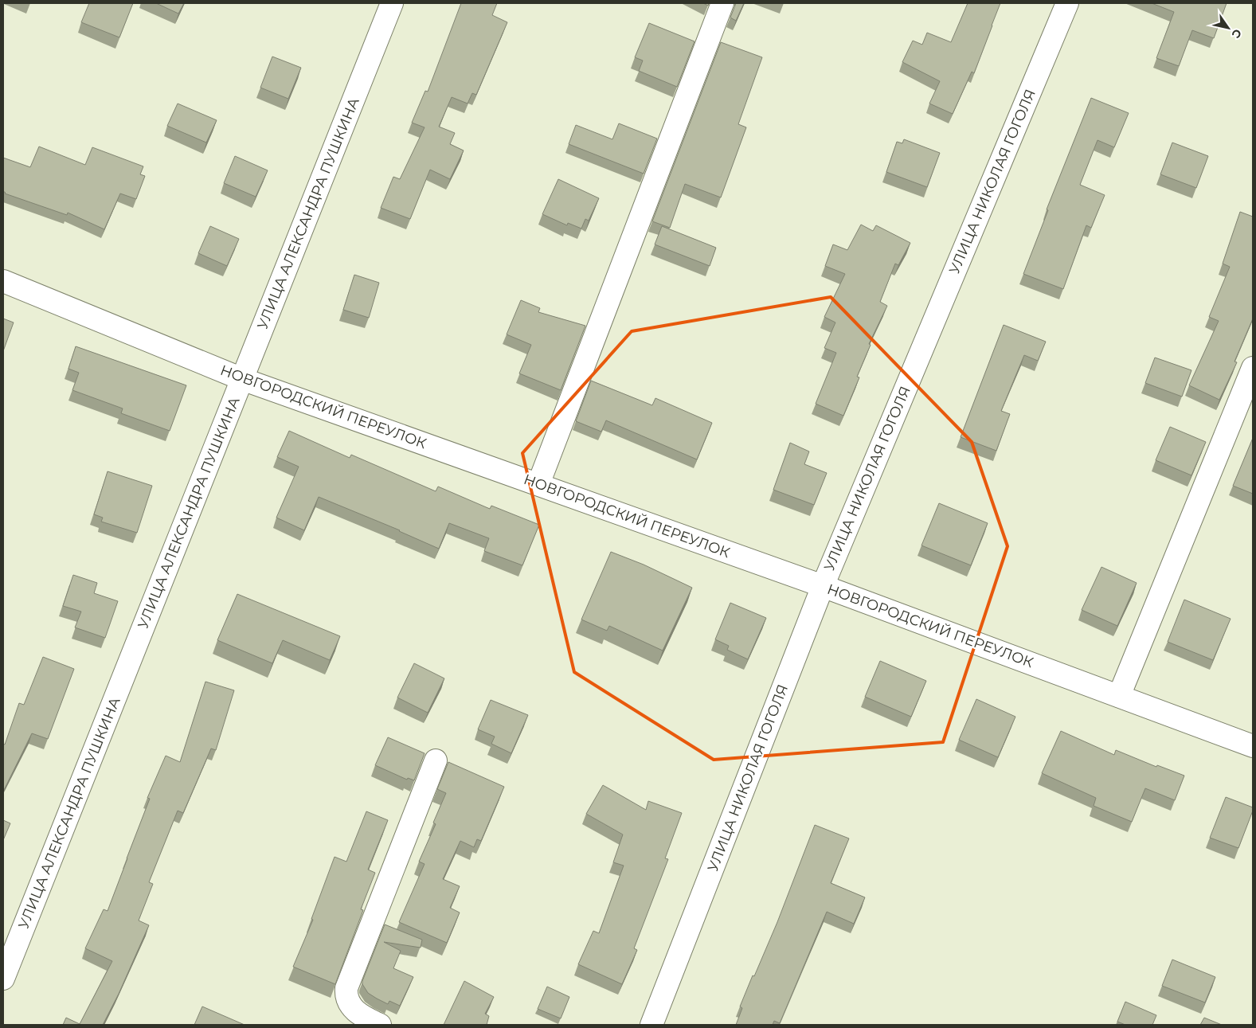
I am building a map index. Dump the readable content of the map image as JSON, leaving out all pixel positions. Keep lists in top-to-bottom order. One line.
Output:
{"streets":{"street":["УЛИЦА НИКОЛАЯ ГОГОЛЯ","УЛИЦА АЛЕКСАНДРА ПУШКИНА","НОВГОРОДСКИЙ ПЕРЕУЛОК"]},"crossings":[["УЛИЦА НИКОЛАЯ ГОГОЛЯ","НОВГОРОДСКИЙ ПЕРЕУЛОК"],["УЛИЦА АЛЕКСАНДРА ПУШКИНА","НОВГОРОДСКИЙ ПЕРЕУЛОК"]],"north":"bottom right"}
